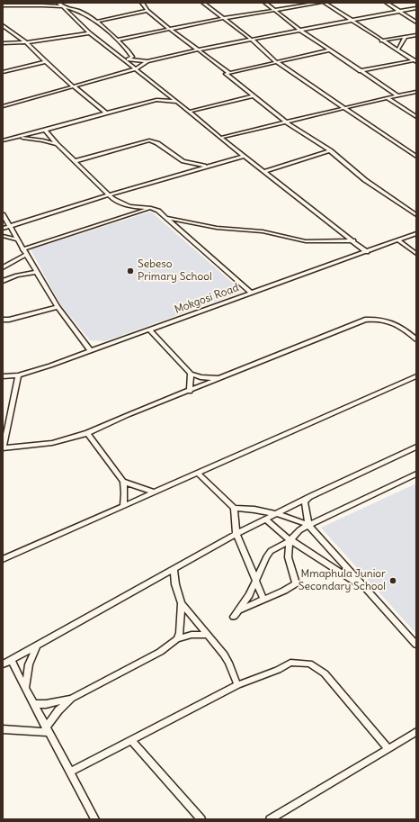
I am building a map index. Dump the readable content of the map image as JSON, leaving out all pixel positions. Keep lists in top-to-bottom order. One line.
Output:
{"streets":{"street":["Mokgosi Road"]},"places":["Sebeso Primary School","Mmaphula Junior Secondary School"]}
